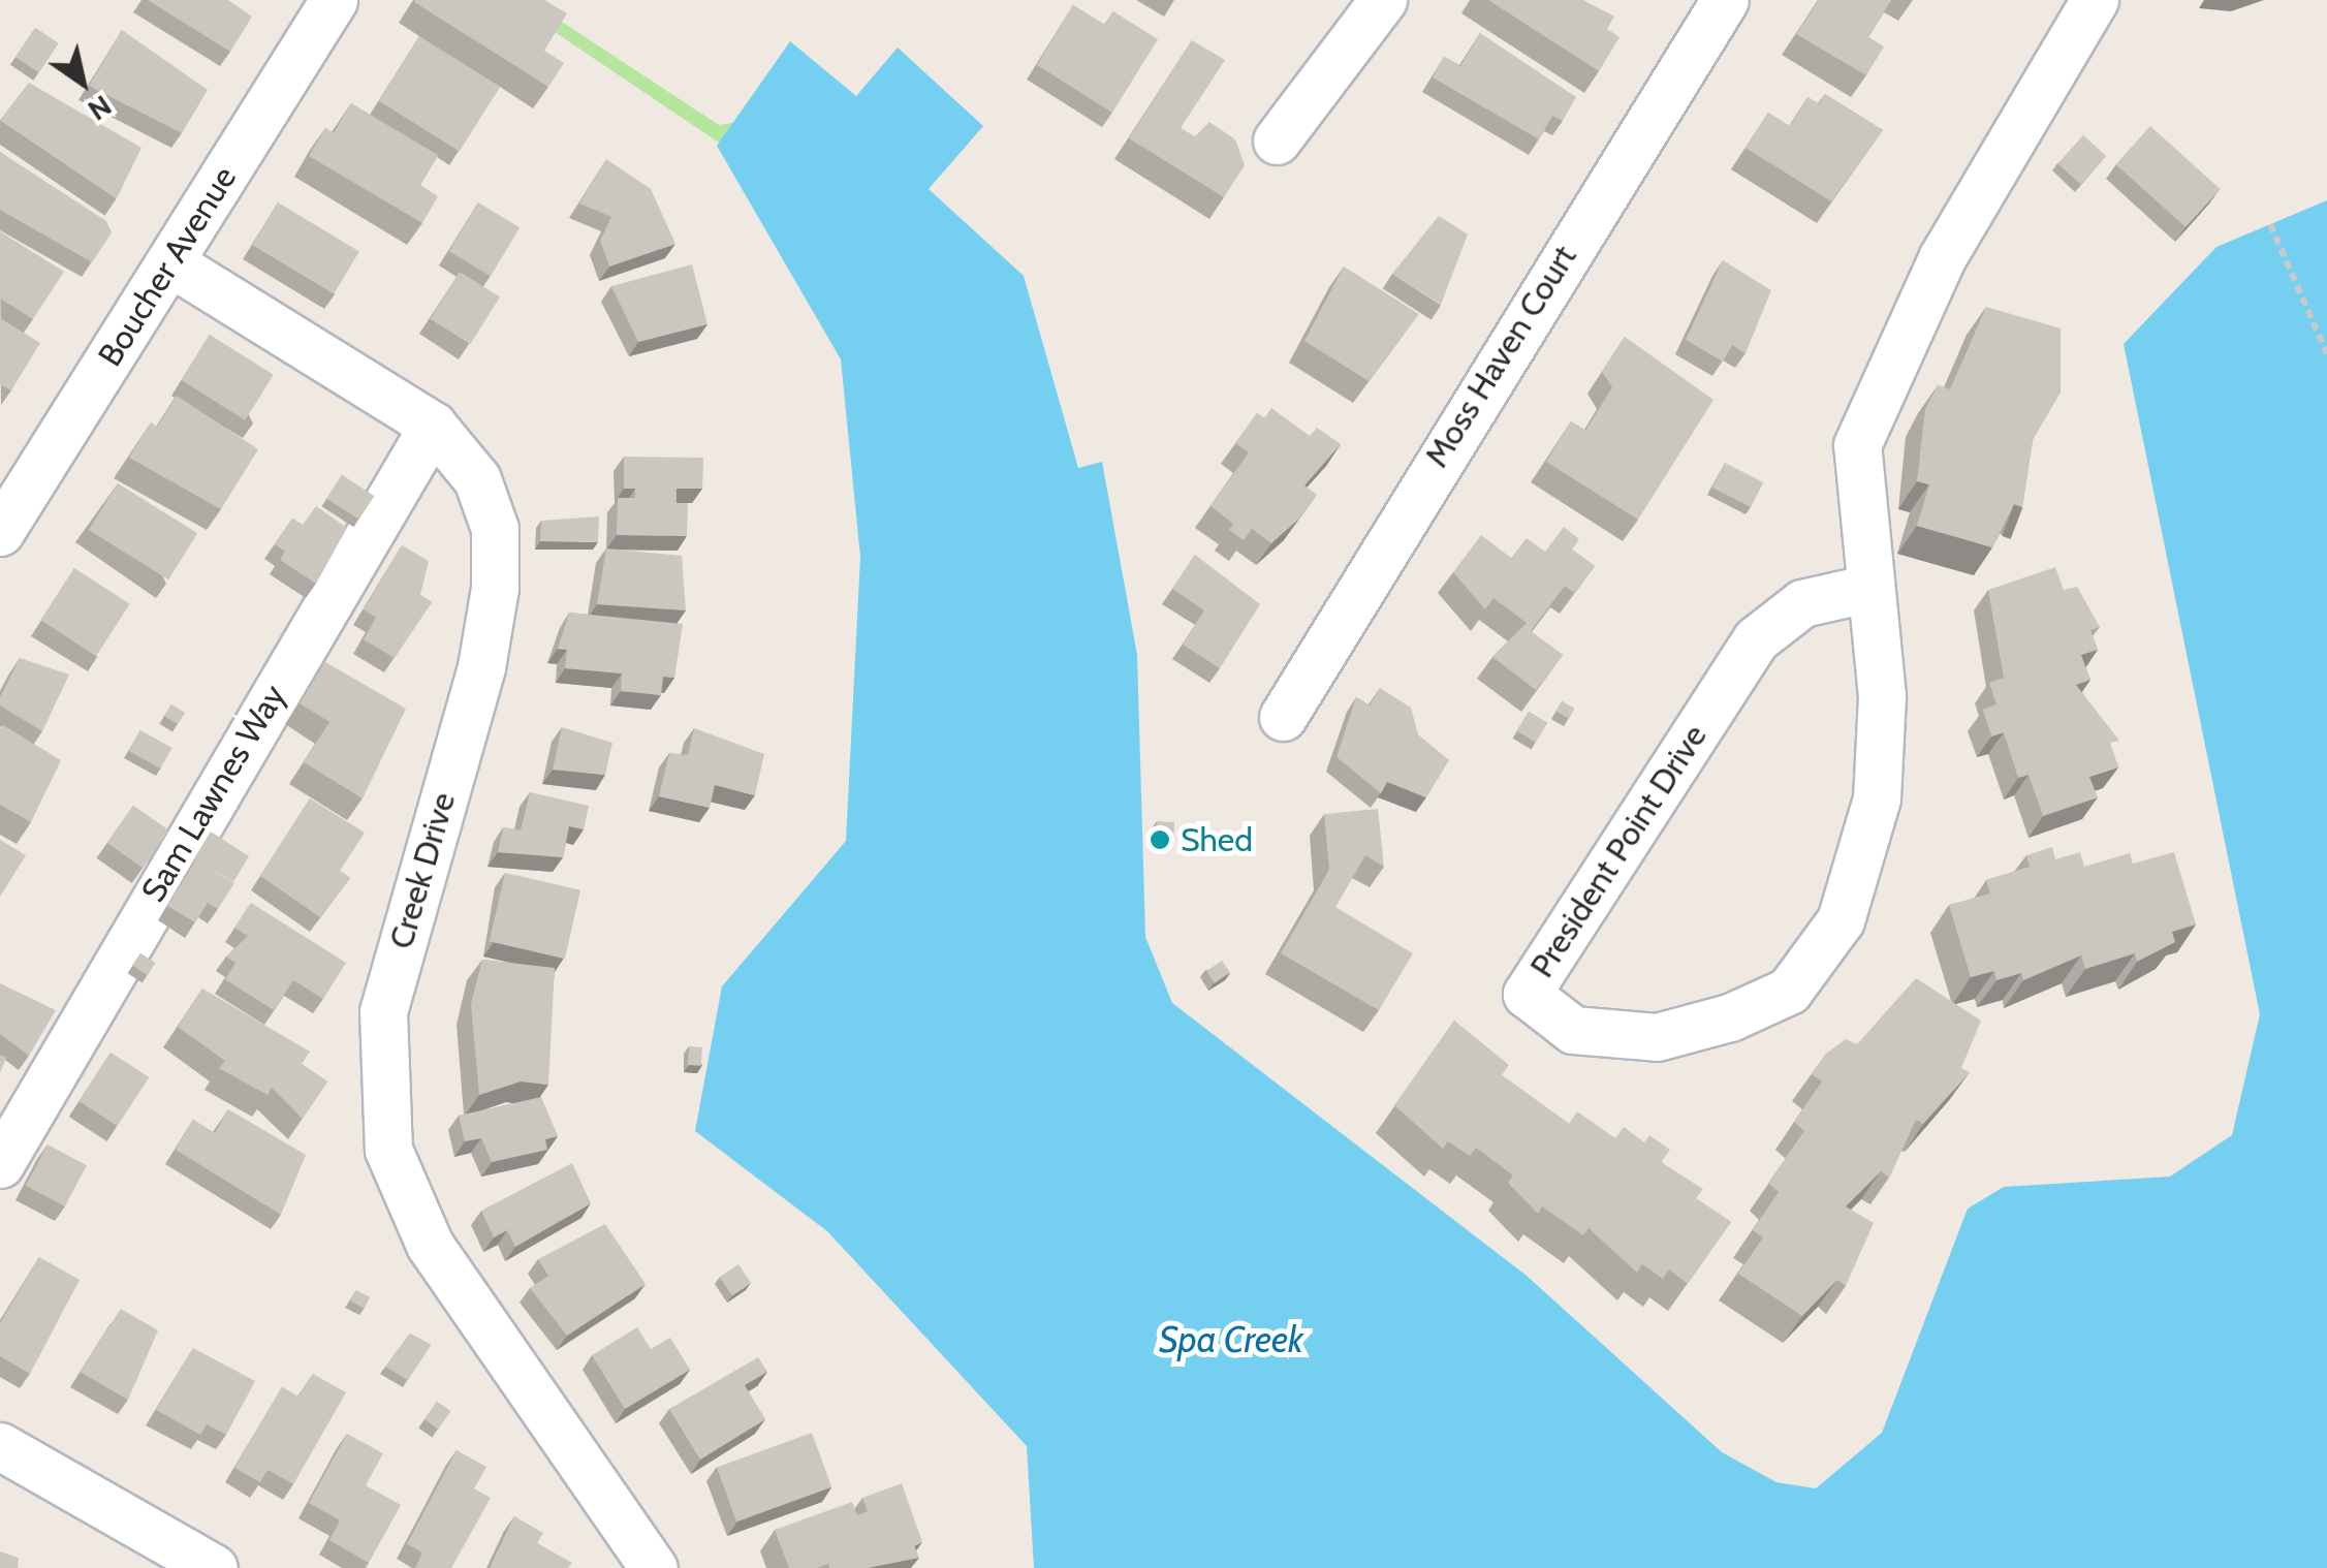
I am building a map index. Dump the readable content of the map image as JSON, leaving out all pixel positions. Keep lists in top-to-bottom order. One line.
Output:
{"streets":{"street":["Boucher Avenue","Moss Haven Court","Sam Lawnes Way","President Point Drive","Creek Drive"]},"crossings":[["Boucher Avenue","Creek Drive"],["Sam Lawnes Way","Creek Drive"]],"water":["Spa Creek"],"places":["Shed"],"north":"bottom right"}
